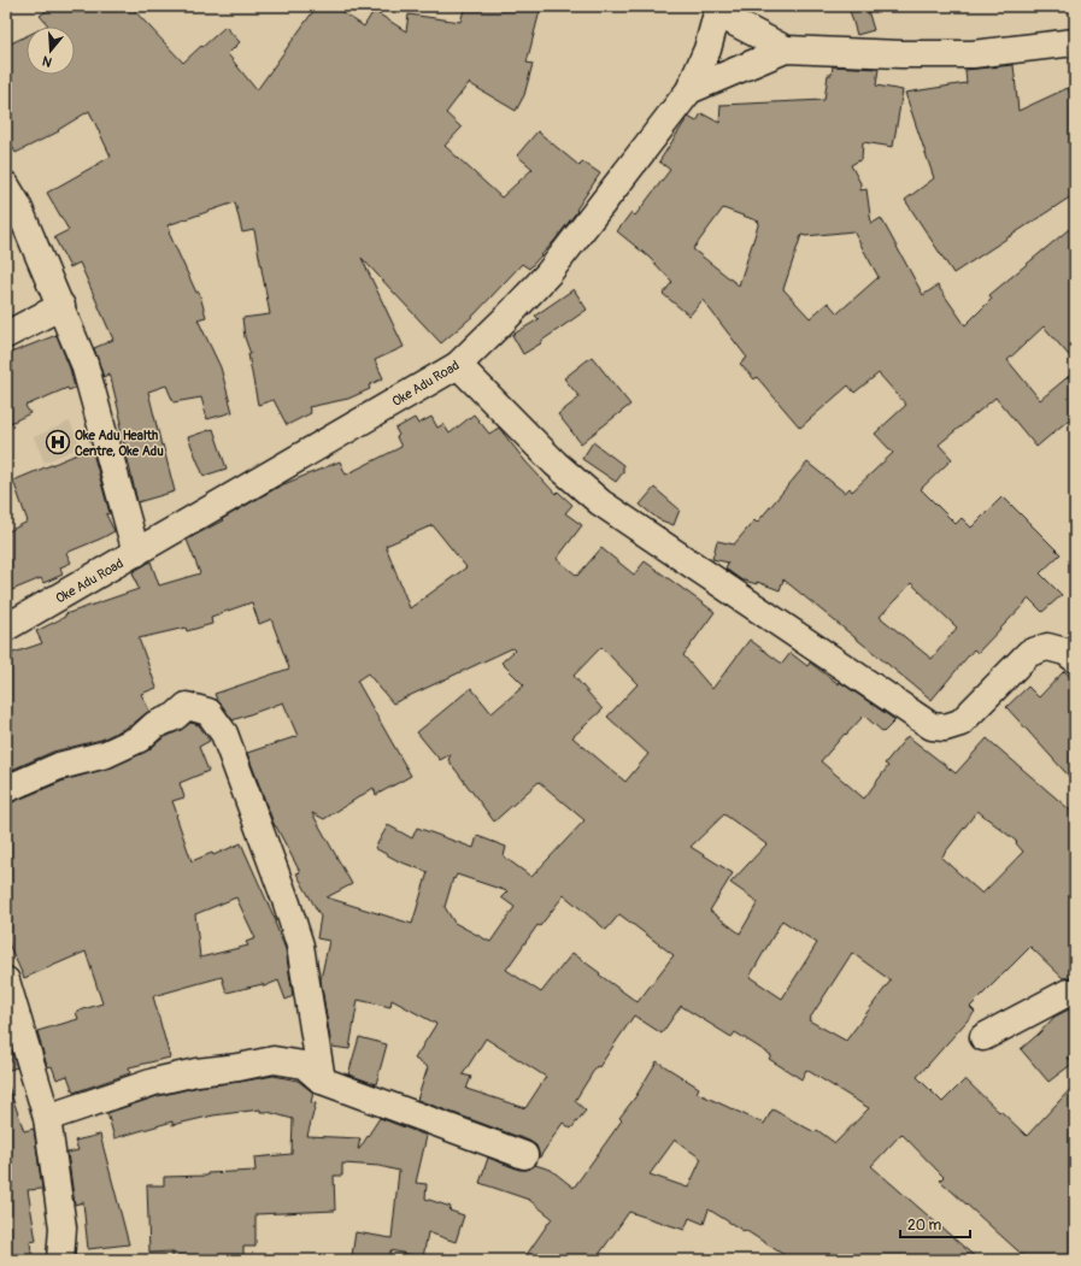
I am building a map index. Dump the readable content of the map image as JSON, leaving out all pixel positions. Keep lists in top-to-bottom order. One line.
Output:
{"streets":{"street":["Oke Adu Road"]},"places":{"hospital":["Oke Adu Health Centre, Oke Adu"]},"scale_bar":"20 m","north":"bottom"}
